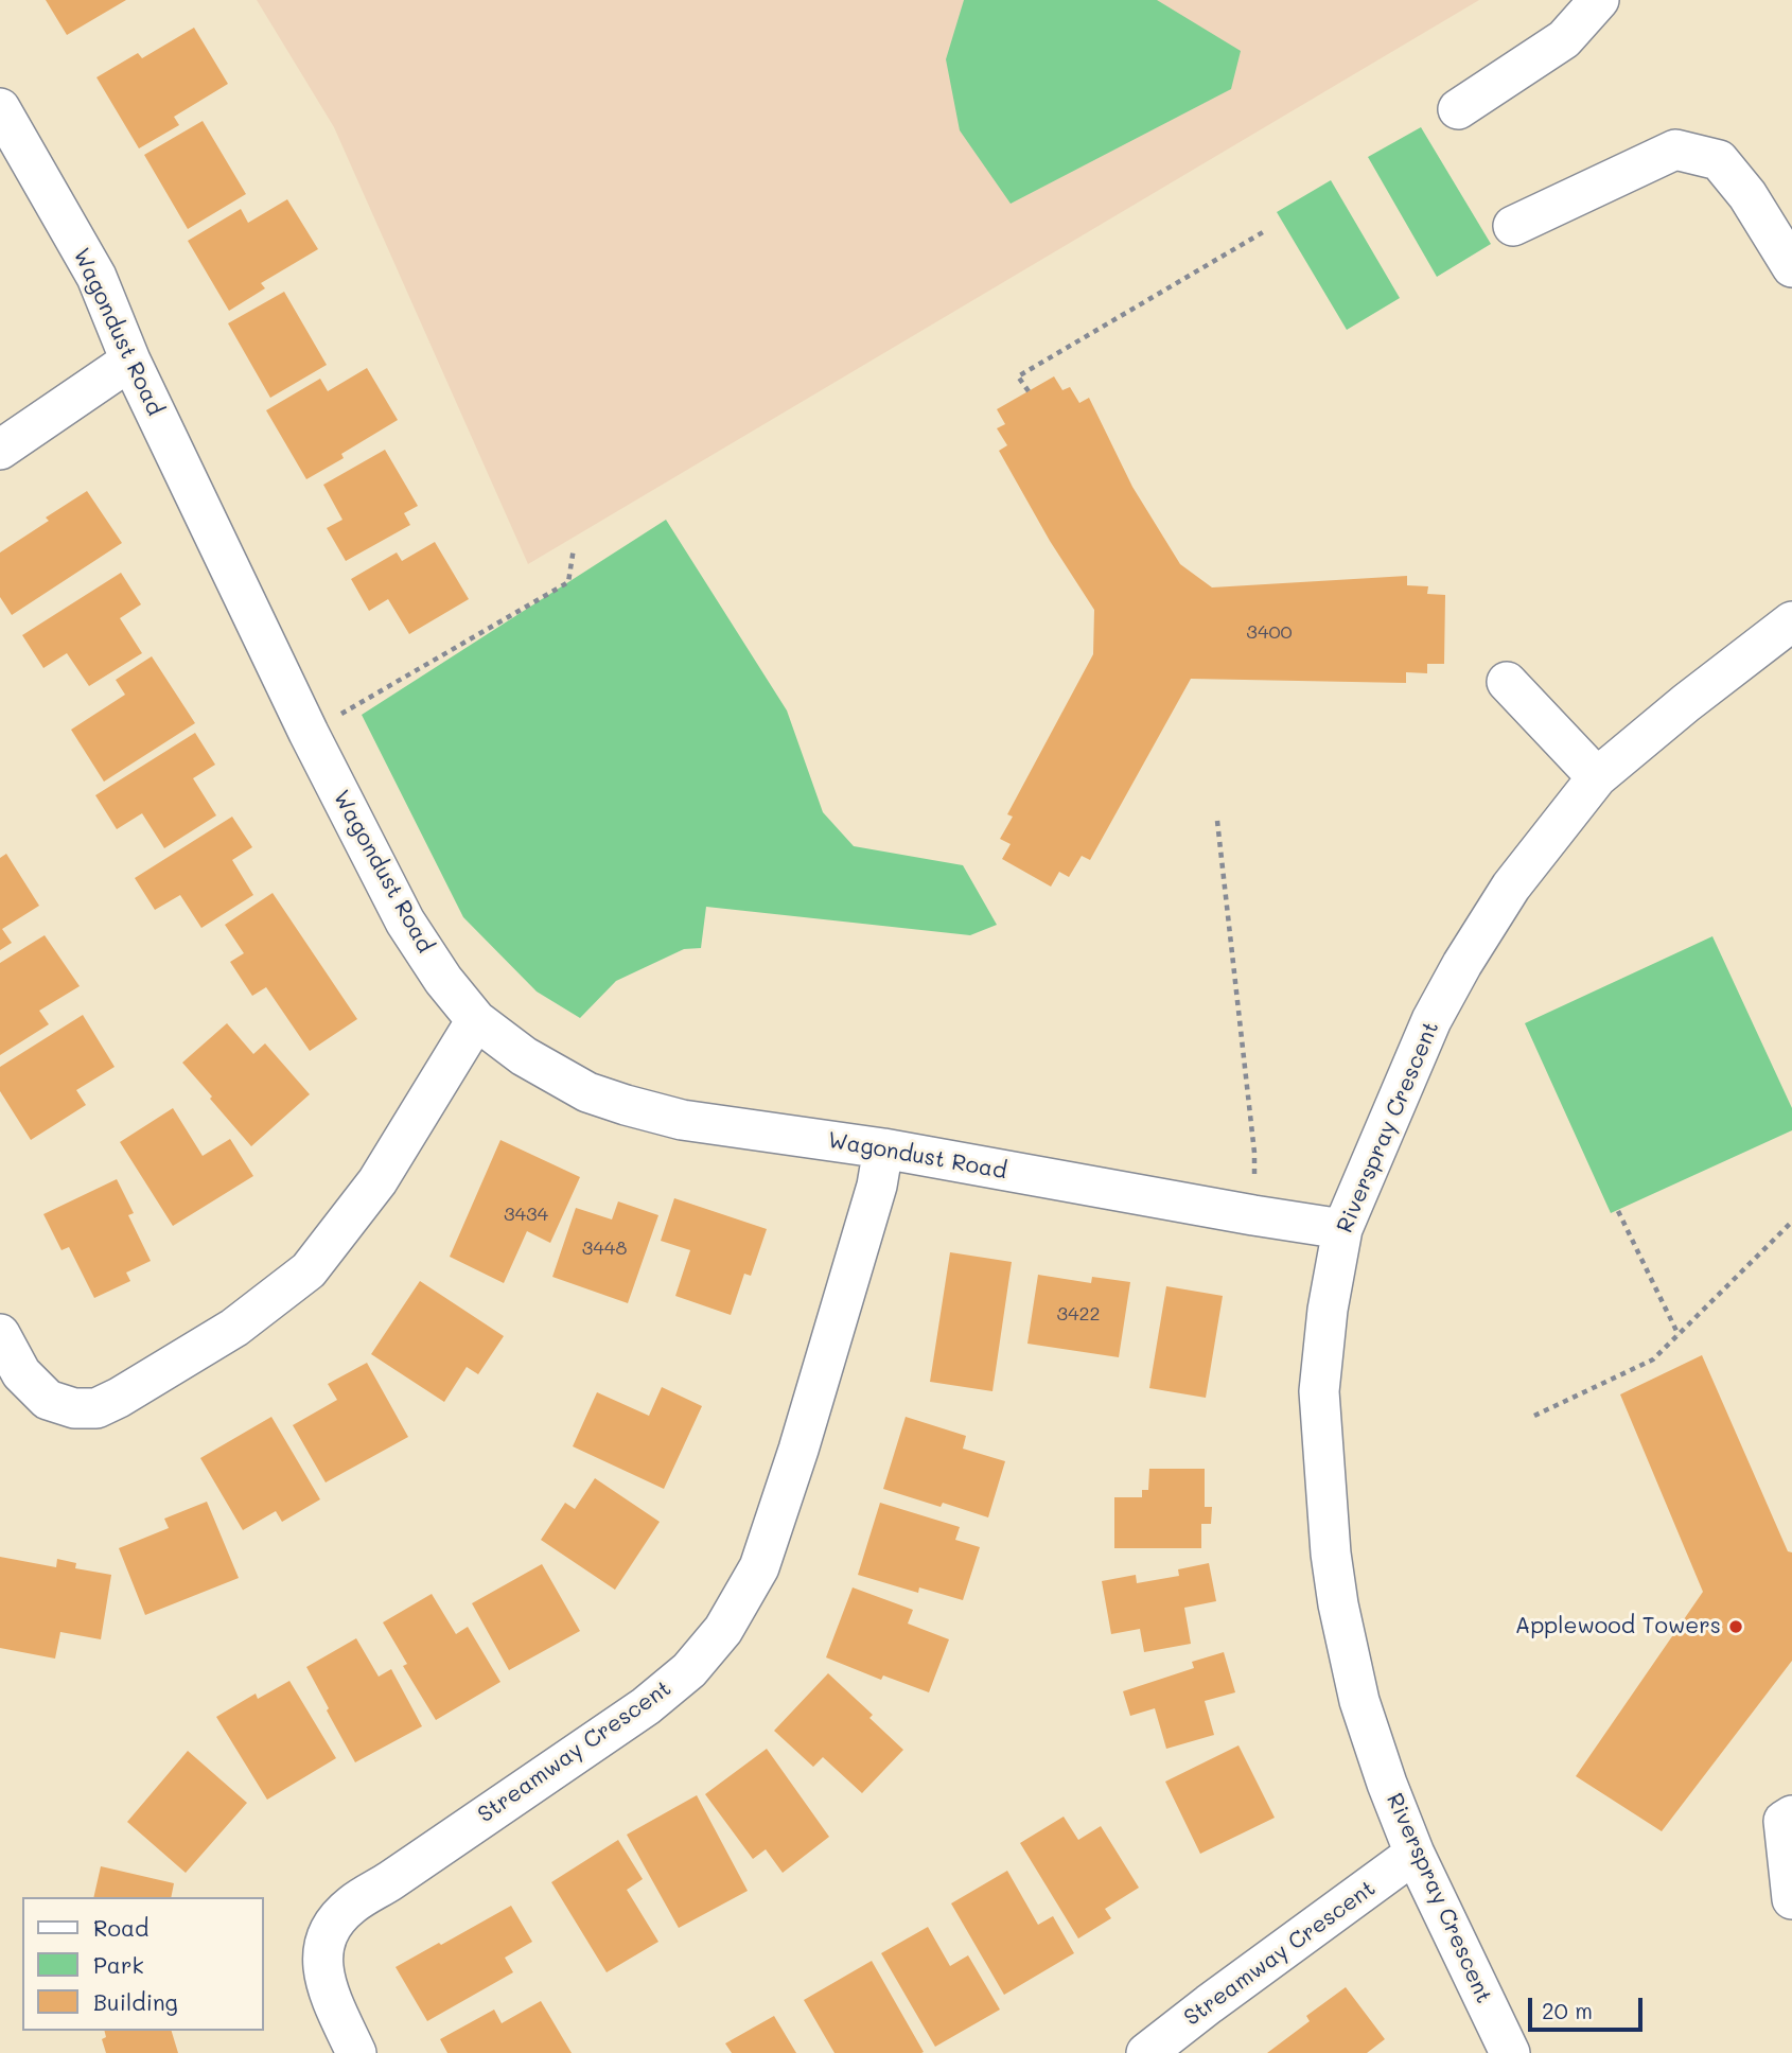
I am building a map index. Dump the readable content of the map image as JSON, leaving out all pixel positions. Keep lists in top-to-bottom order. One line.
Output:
{"streets":{"street":["Wagondust Road","Riverspray Crescent","Streamway Crescent"]},"crossings":[["Wagondust Road","Riverspray Crescent"],["Wagondust Road","Streamway Crescent"],["Riverspray Crescent","Streamway Crescent"]],"places":["Applewood Towers"],"house_numbers":["3400","3434","3448","3422"],"legend":["Road","Park","Building"],"scale_bar":"20 m"}
